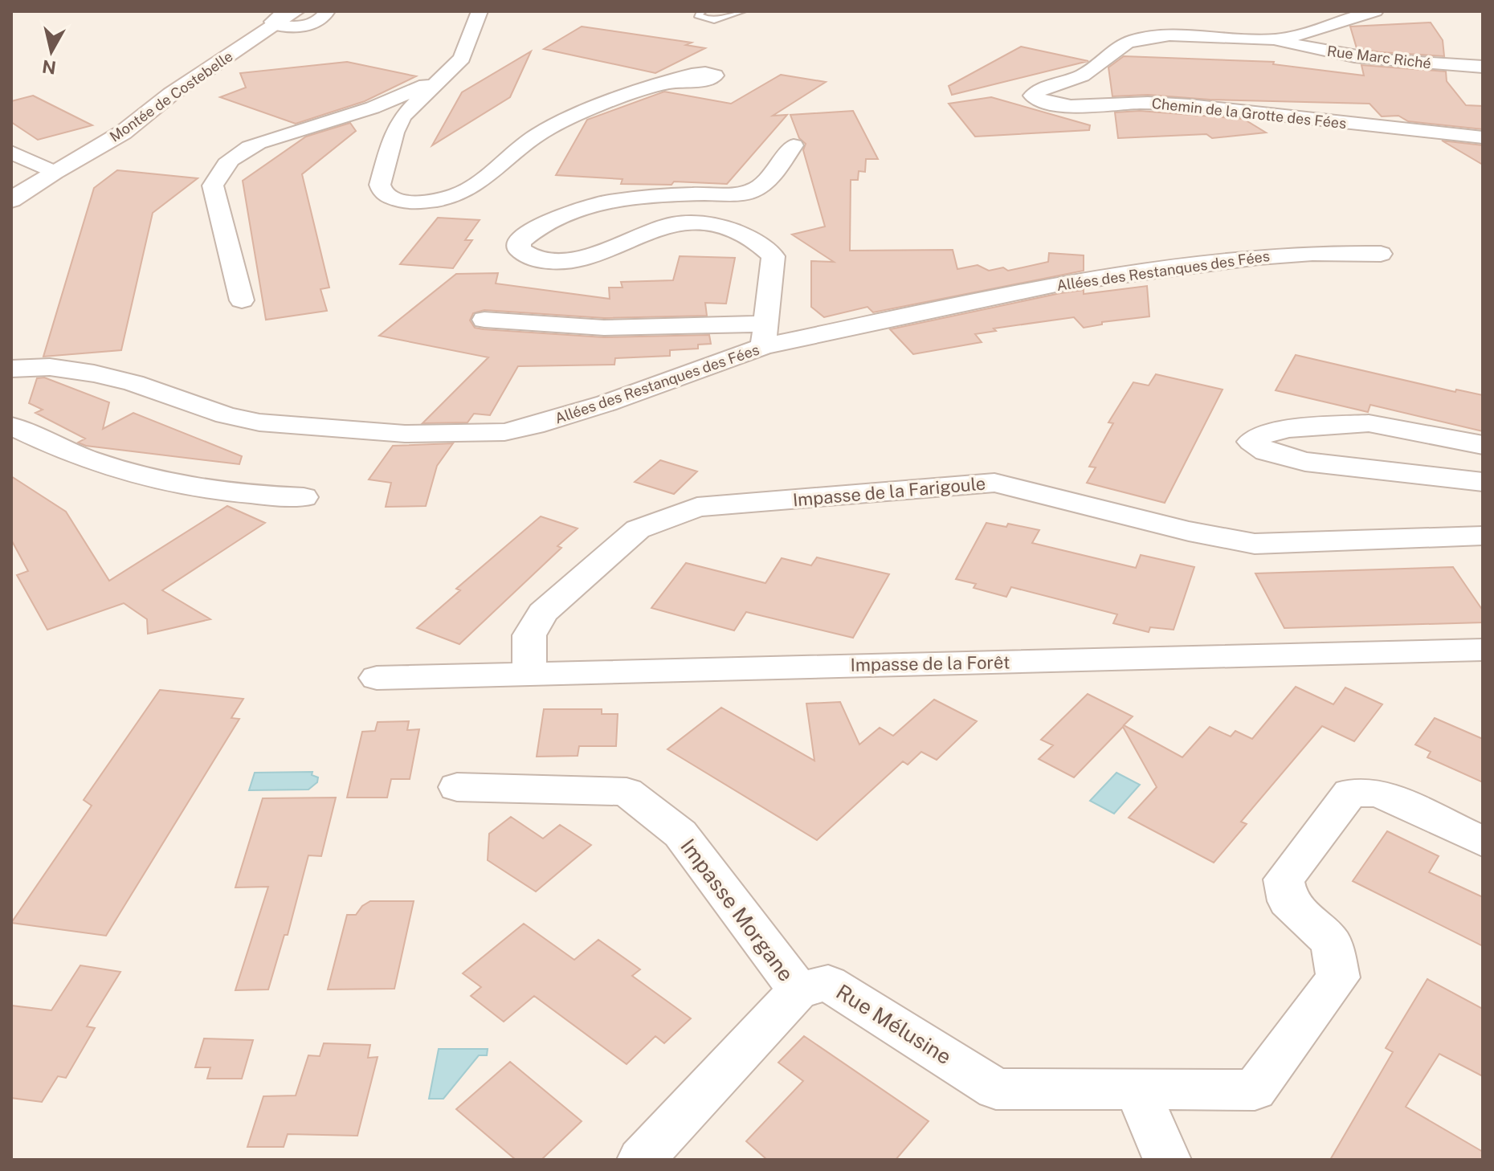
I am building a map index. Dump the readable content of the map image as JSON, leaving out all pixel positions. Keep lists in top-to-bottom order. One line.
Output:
{"streets":{"main road":["Montée de Costebelle"],"street":["Rue Marc Riché","Chemin de la Grotte des Fées","Allées des Restanques des Fées","Impasse de la Farigoule","Impasse de la Forêt","Impasse Morgane","Rue Mélusine"]},"crossings":[["Rue Marc Riché","Chemin de la Grotte des Fées"],["Impasse de la Farigoule","Impasse de la Forêt"],["Impasse Morgane","Rue Mélusine"]],"north":"bottom"}
